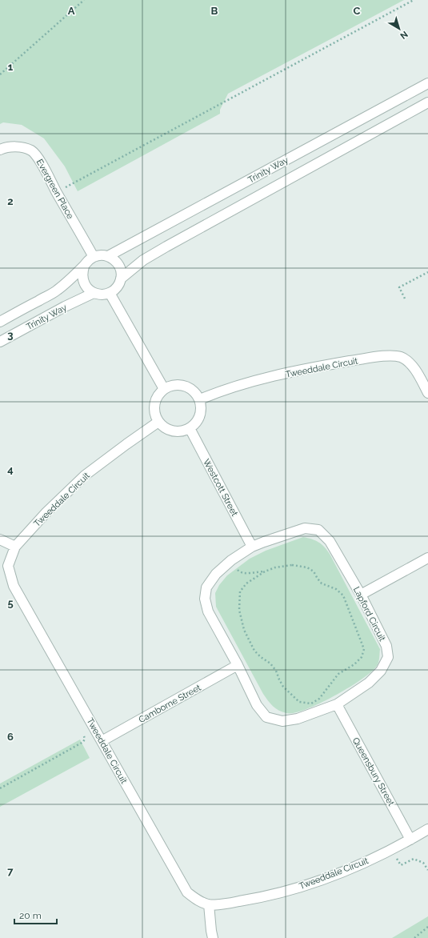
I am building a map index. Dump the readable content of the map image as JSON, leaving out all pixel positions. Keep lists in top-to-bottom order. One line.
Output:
{"streets":{"street":["Trinity Way","Evergreen Place","Tweeddale Circuit","Westcott Street","Lapford Circuit","Camborne Street","Queensbury Street"]},"crossings":[["Trinity Way","Evergreen Place"],["Tweeddale Circuit","Westcott Street"],["Tweeddale Circuit","Camborne Street"],["Tweeddale Circuit","Queensbury Street"],["Westcott Street","Lapford Circuit"],["Lapford Circuit","Camborne Street"],["Lapford Circuit","Queensbury Street"]],"scale_bar":"20 m","north":"bottom right","grid":{"columns":["A","B","C"],"rows":["1","2","3","4","5","6","7"]}}
